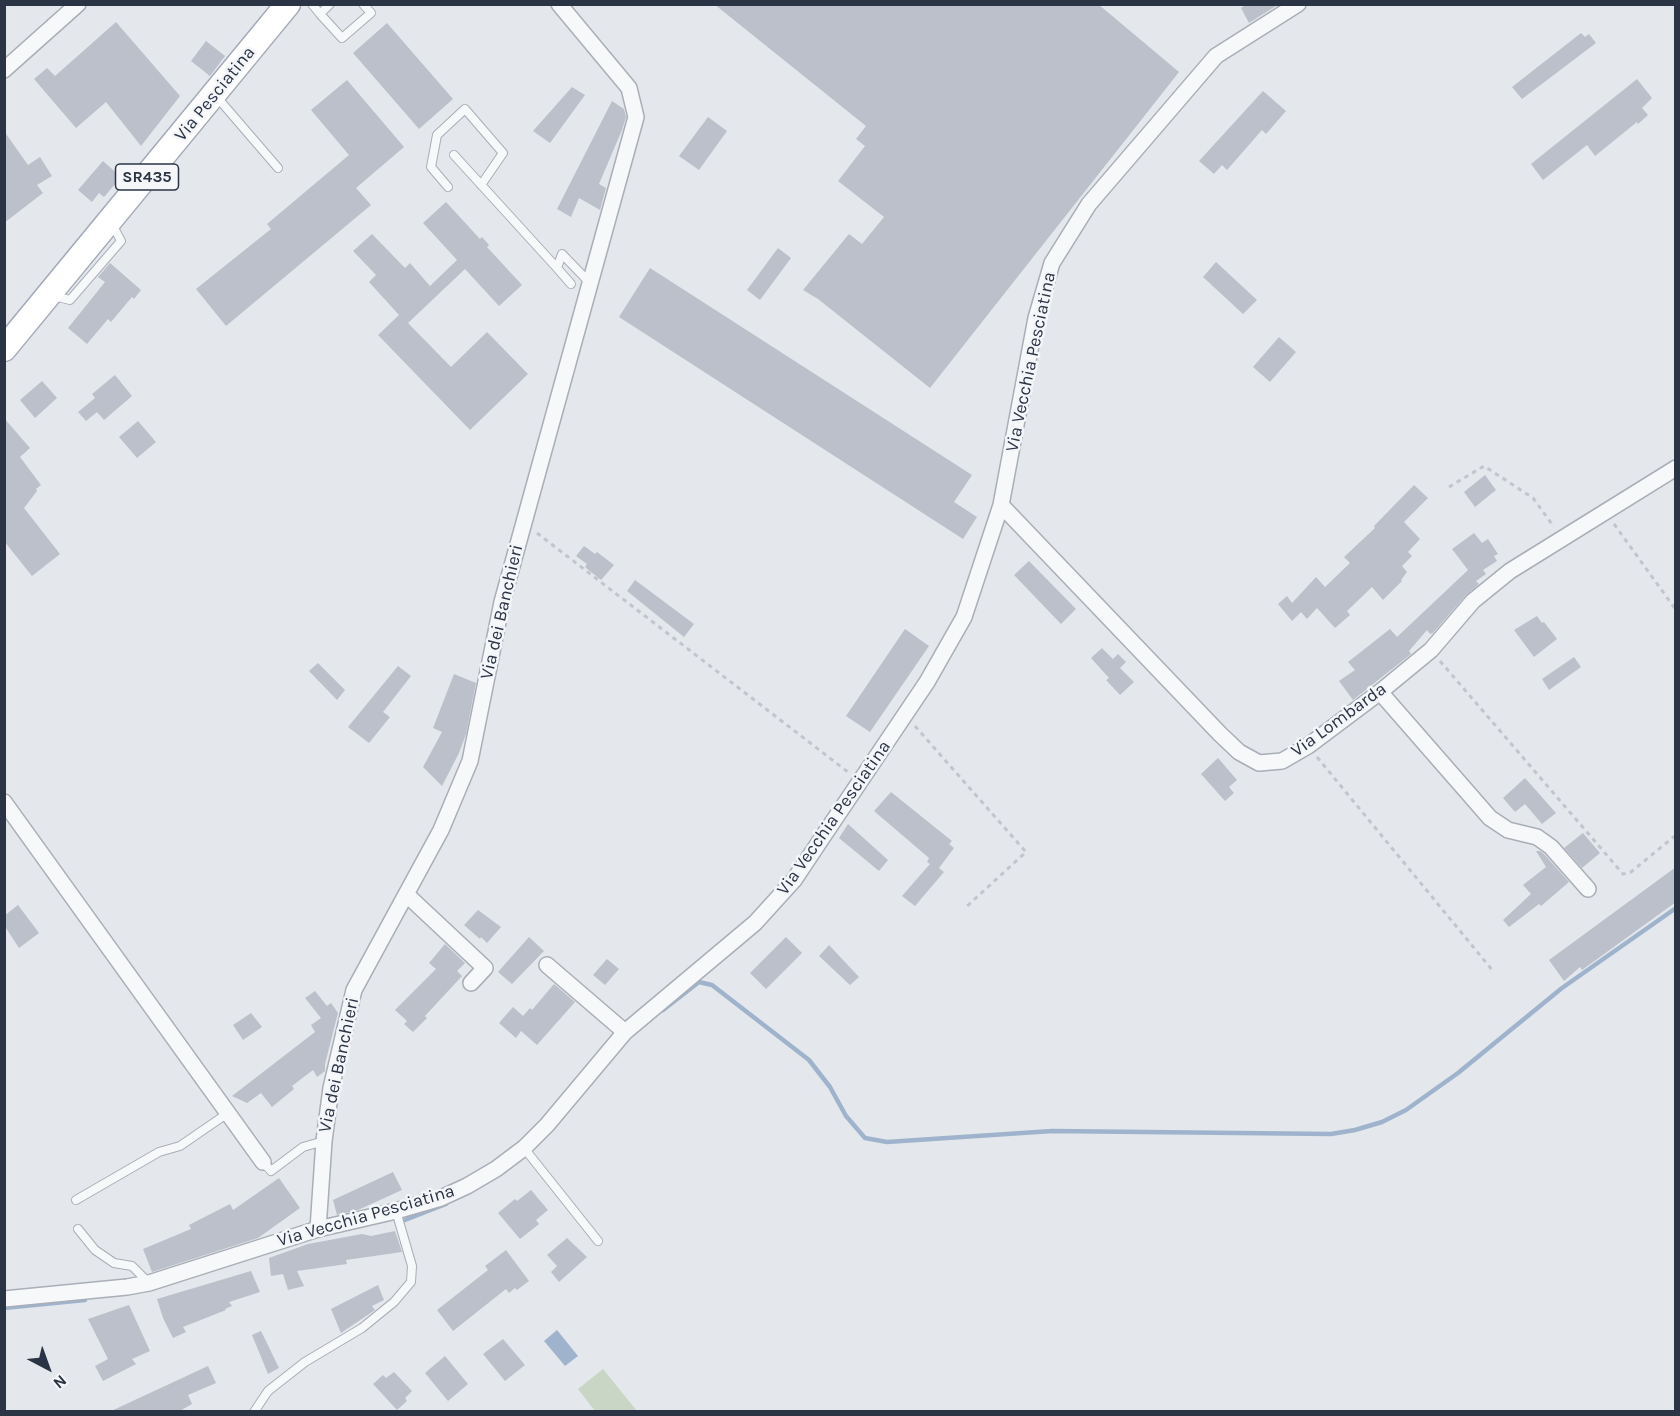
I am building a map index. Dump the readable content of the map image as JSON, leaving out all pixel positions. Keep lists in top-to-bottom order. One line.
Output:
{"streets":{"main road":["Via Pesciatina","SR435"],"street":["Via Vecchia Pesciatina","Via dei Banchieri","Via Lombarda"]},"crossings":[["Via Vecchia Pesciatina","Via dei Banchieri"],["Via Vecchia Pesciatina","Via Lombarda"]],"north":"bottom right"}
